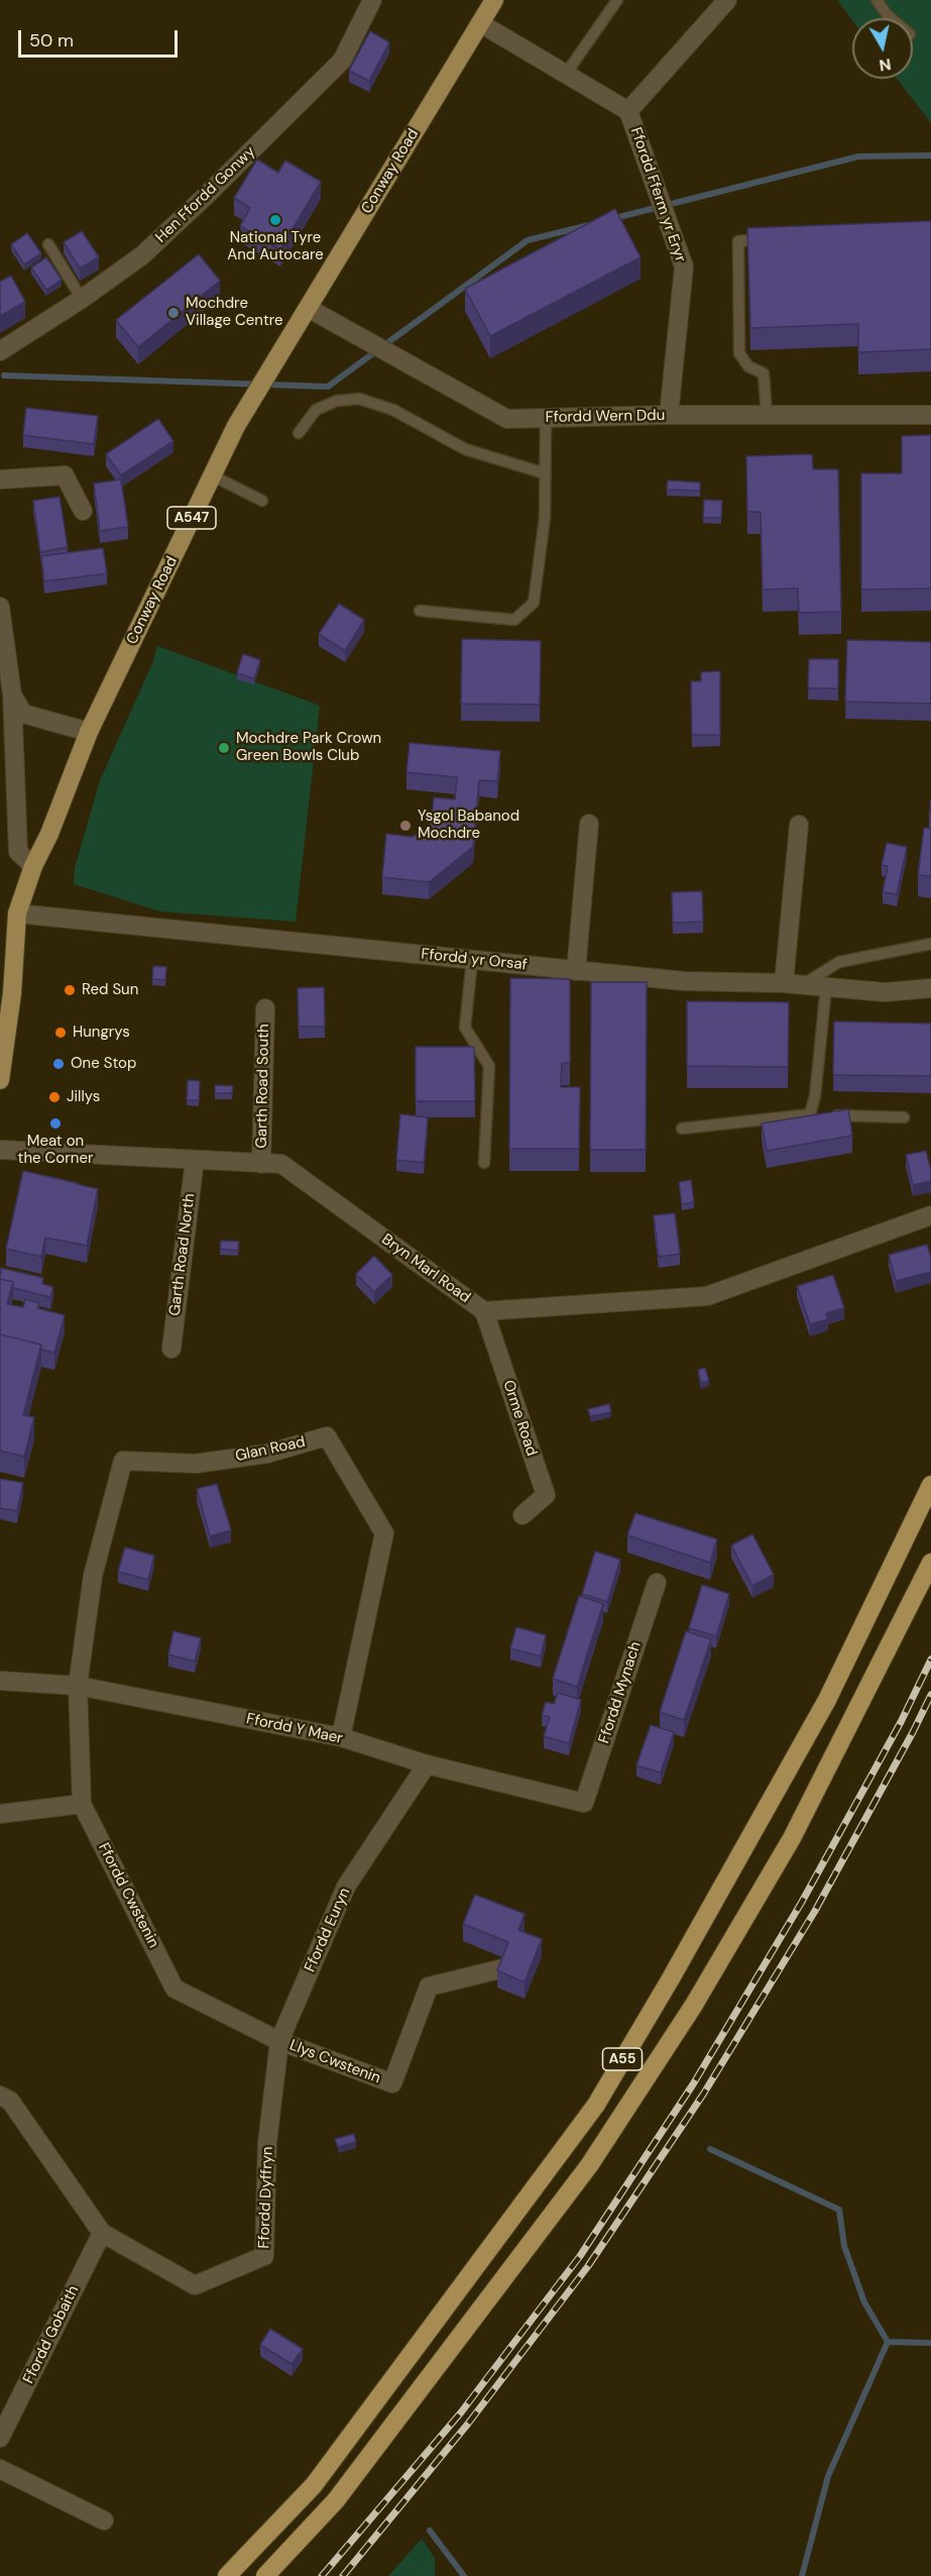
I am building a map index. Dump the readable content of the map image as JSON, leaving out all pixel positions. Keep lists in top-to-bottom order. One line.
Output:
{"streets":{"highway":["A55"],"main road":["Conway Road","A547"],"street":["Hen Ffordd Gonwy","Ffordd Fferm yr Eryr","Ffordd Wern Ddu","Ffordd yr Orsaf","Garth Road South","Garth Road North","Bryn Marl Road","Orme Road","Glan Road","Ffordd Mynach","Ffordd Y Maer","Ffordd Cwstenin","Ffordd Euryn","Llys Cwstenin","Ffordd Dyffryn","Ffordd Gobaith"]},"crossings":[["Conway Road","Ffordd Fferm yr Eryr"],["Conway Road","Ffordd Wern Ddu"],["Conway Road","Ffordd yr Orsaf"],["Ffordd Fferm yr Eryr","Ffordd Wern Ddu"],["Garth Road South","Bryn Marl Road"],["Garth Road North","Bryn Marl Road"],["Bryn Marl Road","Orme Road"],["Glan Road","Ffordd Y Maer"],["Glan Road","Ffordd Cwstenin"],["Ffordd Mynach","Ffordd Y Maer"],["Ffordd Y Maer","Ffordd Cwstenin"],["Ffordd Y Maer","Ffordd Euryn"],["Ffordd Cwstenin","Ffordd Euryn"],["Ffordd Cwstenin","Llys Cwstenin"],["Ffordd Cwstenin","Ffordd Dyffryn"],["Ffordd Euryn","Llys Cwstenin"],["Ffordd Euryn","Ffordd Dyffryn"],["Llys Cwstenin","Ffordd Dyffryn"],["Ffordd Dyffryn","Ffordd Gobaith"]],"places":["National Tyre And Autocare","Mochdre Village Centre","Mochdre Park Crown Green Bowls Club","Ysgol Babanod Mochdre","Red Sun","Hungrys","One Stop","Jillys","Meat on the Corner"],"scale_bar":"50 m","north":"bottom"}
